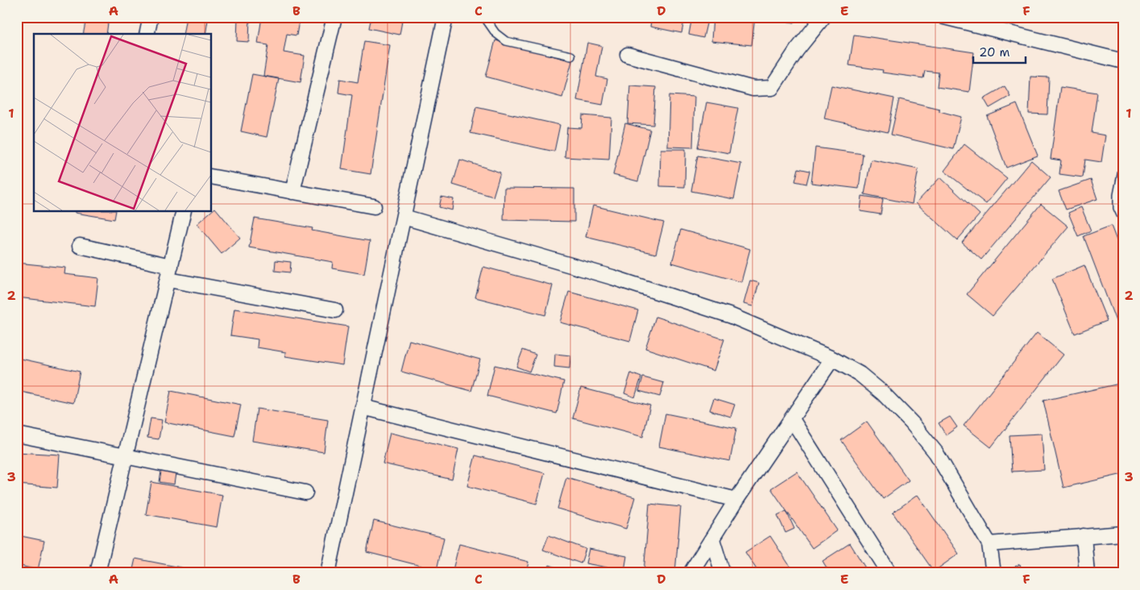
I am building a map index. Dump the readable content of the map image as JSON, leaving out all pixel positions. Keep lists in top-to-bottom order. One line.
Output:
{"scale_bar":"20 m","grid":{"columns":["A","B","C","D","E","F"],"rows":["1","2","3"]}}
